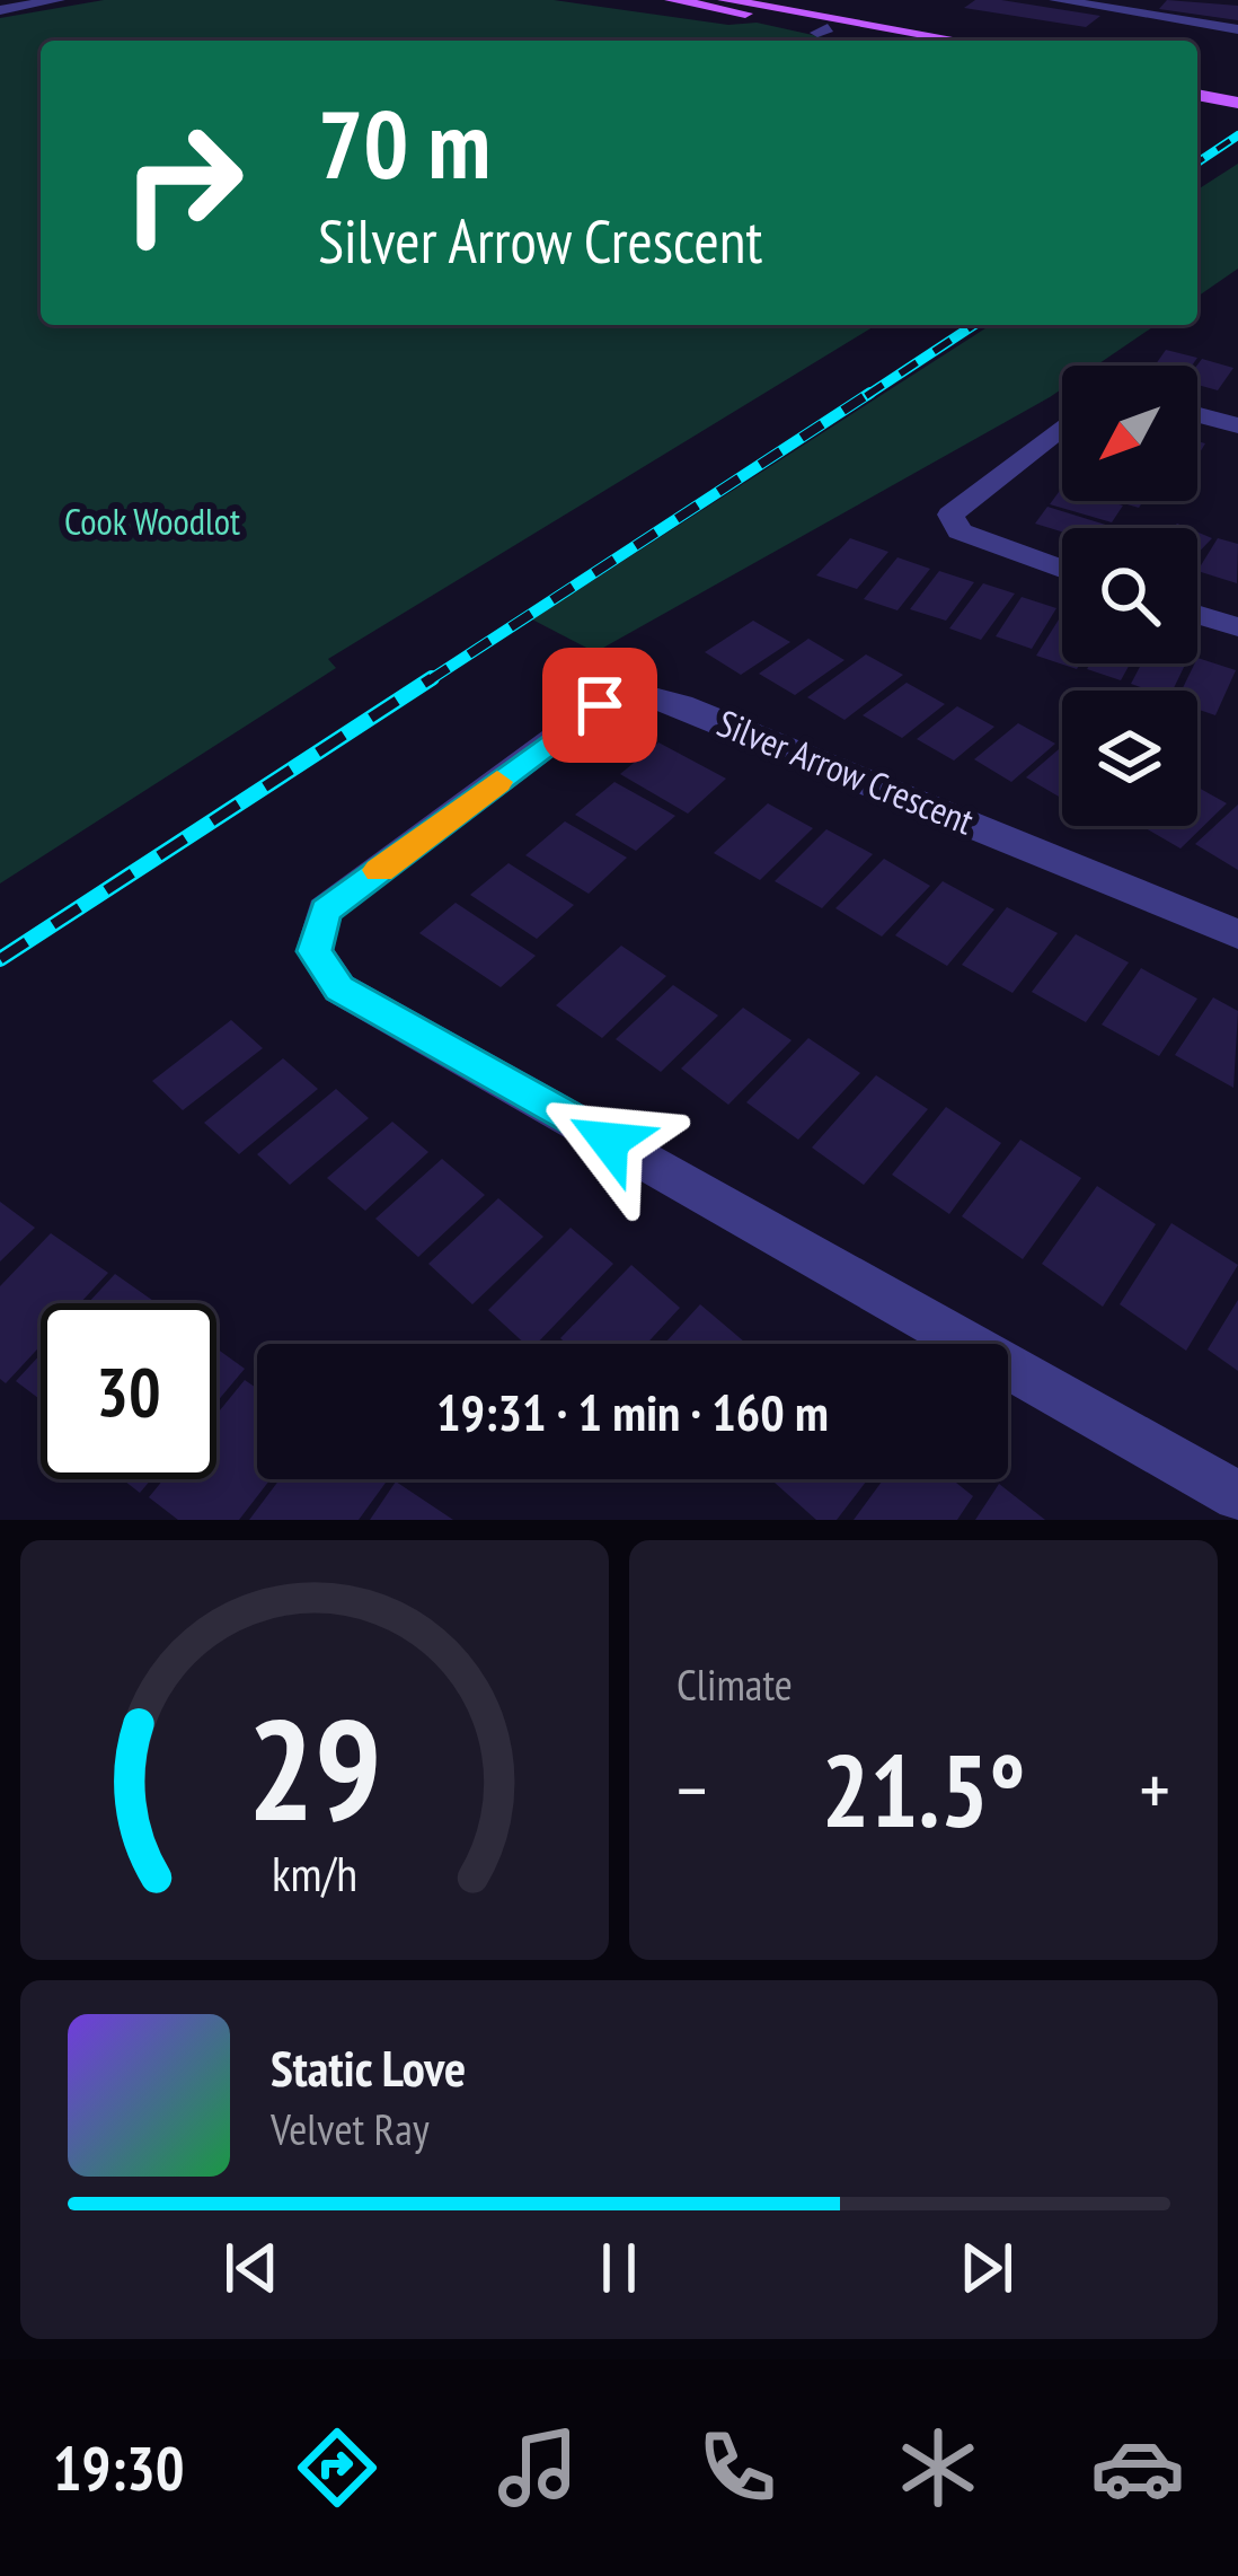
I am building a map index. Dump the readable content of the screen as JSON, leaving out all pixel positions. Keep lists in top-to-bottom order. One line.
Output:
{"streets":{"street":["Silver Arrow Crescent"]},"parks":["Cook Woodlot"],"north":"bottom left","page":{"turn":["70 m","Silver Arrow Crescent"],"limit":"30","trip":"19:31 · 1 min · 160 m","tile":"Climate","heat":["−","21.5°","+"],"song":["Static Love","Velvet Ray"],"tabs":"19:30","gauge":["29","km/h"]}}
